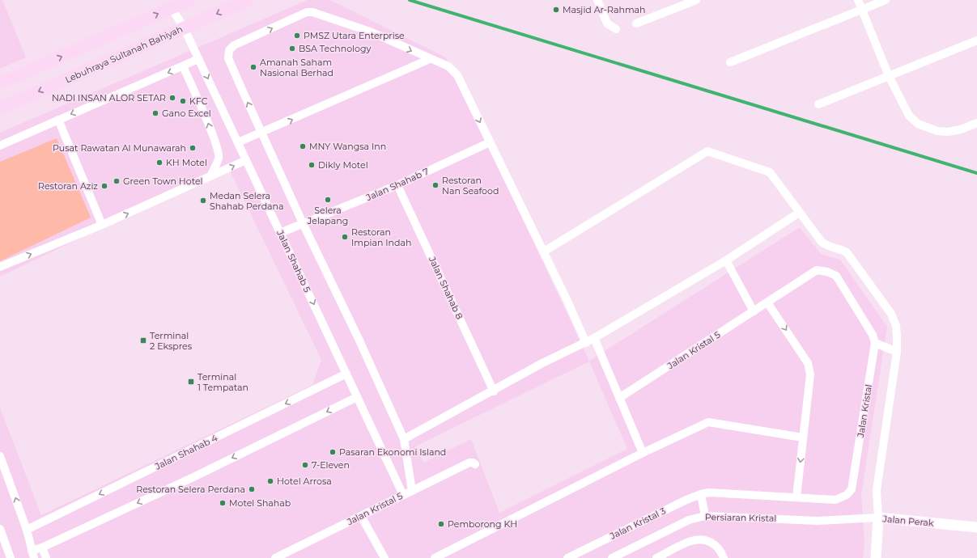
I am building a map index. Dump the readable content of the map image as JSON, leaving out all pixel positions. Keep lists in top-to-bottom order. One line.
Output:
{"streets":{"main road":["Lebuhraya Sultanah Bahiyah"],"street":["Jalan Shahab 7","Jalan Shahab 5","Jalan Shahab 8","Jalan Kristal 5","Jalan Kristal","Jalan Shahab 4","Persiaran Kristal","Jalan Perak","Jalan Kristal 3"]},"crossings":[["Lebuhraya Sultanah Bahiyah","Jalan Shahab 5"],["Jalan Shahab 7","Jalan Shahab 5"],["Jalan Shahab 7","Jalan Shahab 8"],["Jalan Shahab 5","Jalan Kristal 5"],["Jalan Shahab 5","Jalan Shahab 4"],["Jalan Kristal","Jalan Kristal 3"],["Persiaran Kristal","Jalan Perak"]],"places":{"other":["Masjid Ar-Rahmah","PMSZ Utara Enterprise","BSA Technology","Amanah Saham Nasional Berhad","NADI INSAN ALOR SETAR","KFC","Gano Excel","MNY Wangsa Inn","Pusat Rawatan Al Munawarah","KH Motel","Dikly Motel","Green Town Hotel","Restoran Nan Seafood","Restoran Aziz","Selera Jelapang","Medan Selera Shahab Perdana","Restoran Impian Indah","Pasaran Ekonomi Island","7-Eleven","Hotel Arrosa","Restoran Selera Perdana","Motel Shahab","Pemborong KH"],"transit":["Terminal 2 Ekspres","Terminal 1 Tempatan"]}}
